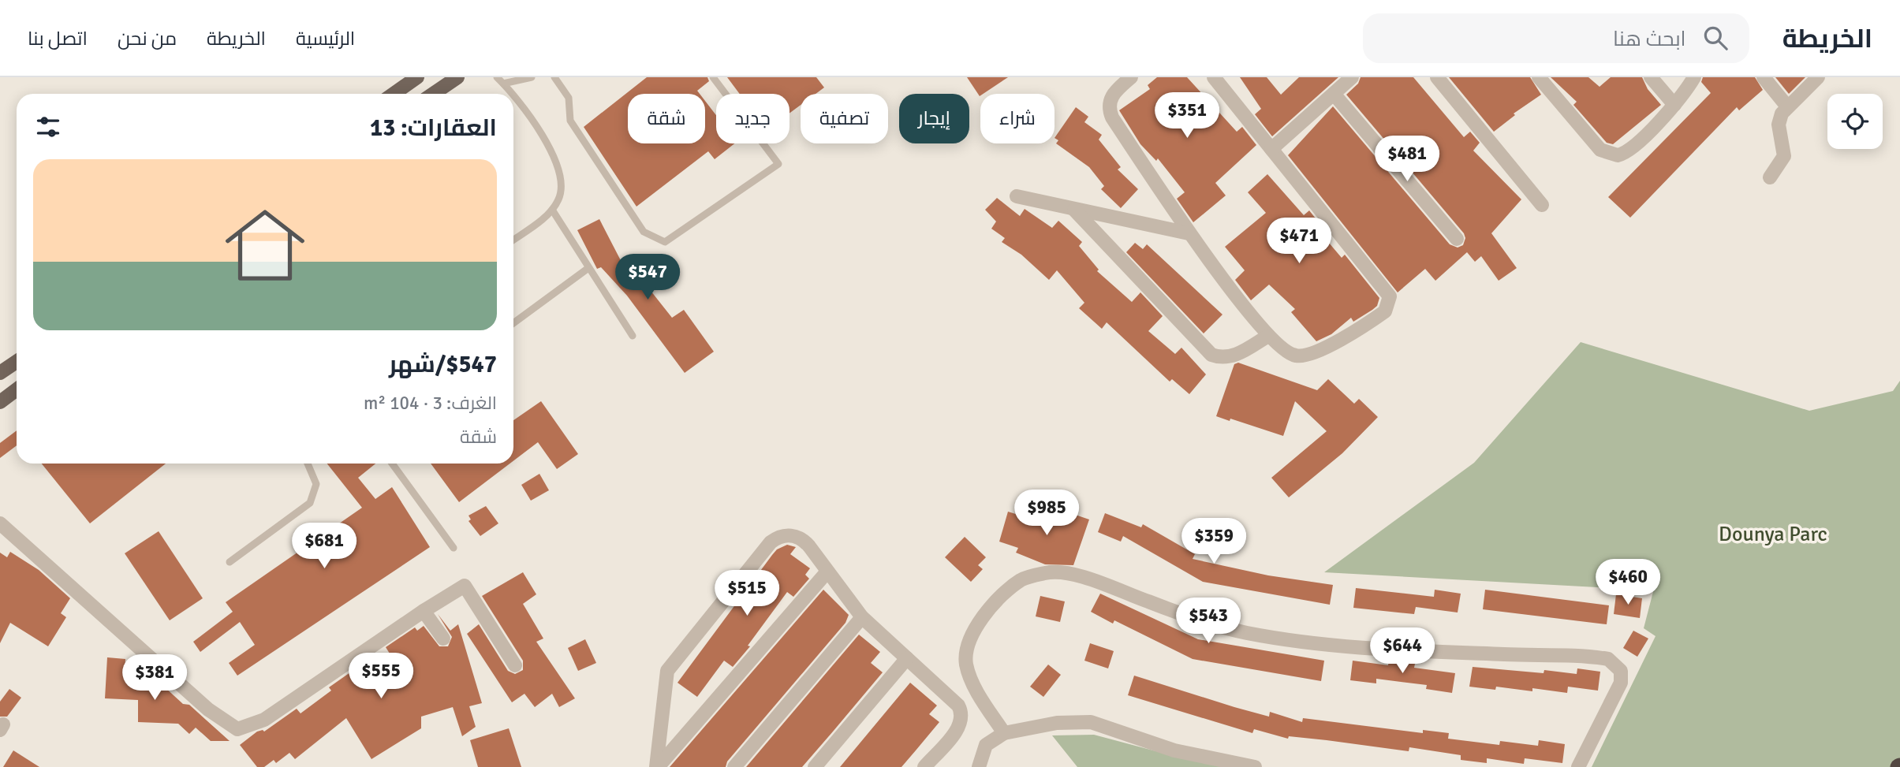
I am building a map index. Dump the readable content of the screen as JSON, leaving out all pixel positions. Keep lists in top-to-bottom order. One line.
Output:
{"parks":["Dounya Parc"],"page":{"header":"الخريطة","search":"ابحث هنا","nav":["الرئيسية","الخريطة","من نحن","اتصل بنا"],"price":["$351","$481","$471","$547","$985","$359","$681","$460","$515","$543","$644","$555","$381"],"chip":["شراء","إيجار","تصفية","جديد","شقة"],"heading":"العقارات: 13","list":[{"name":"$547/شهر","note":"الغرف: 3 · 104 m² · شقة"}]}}
